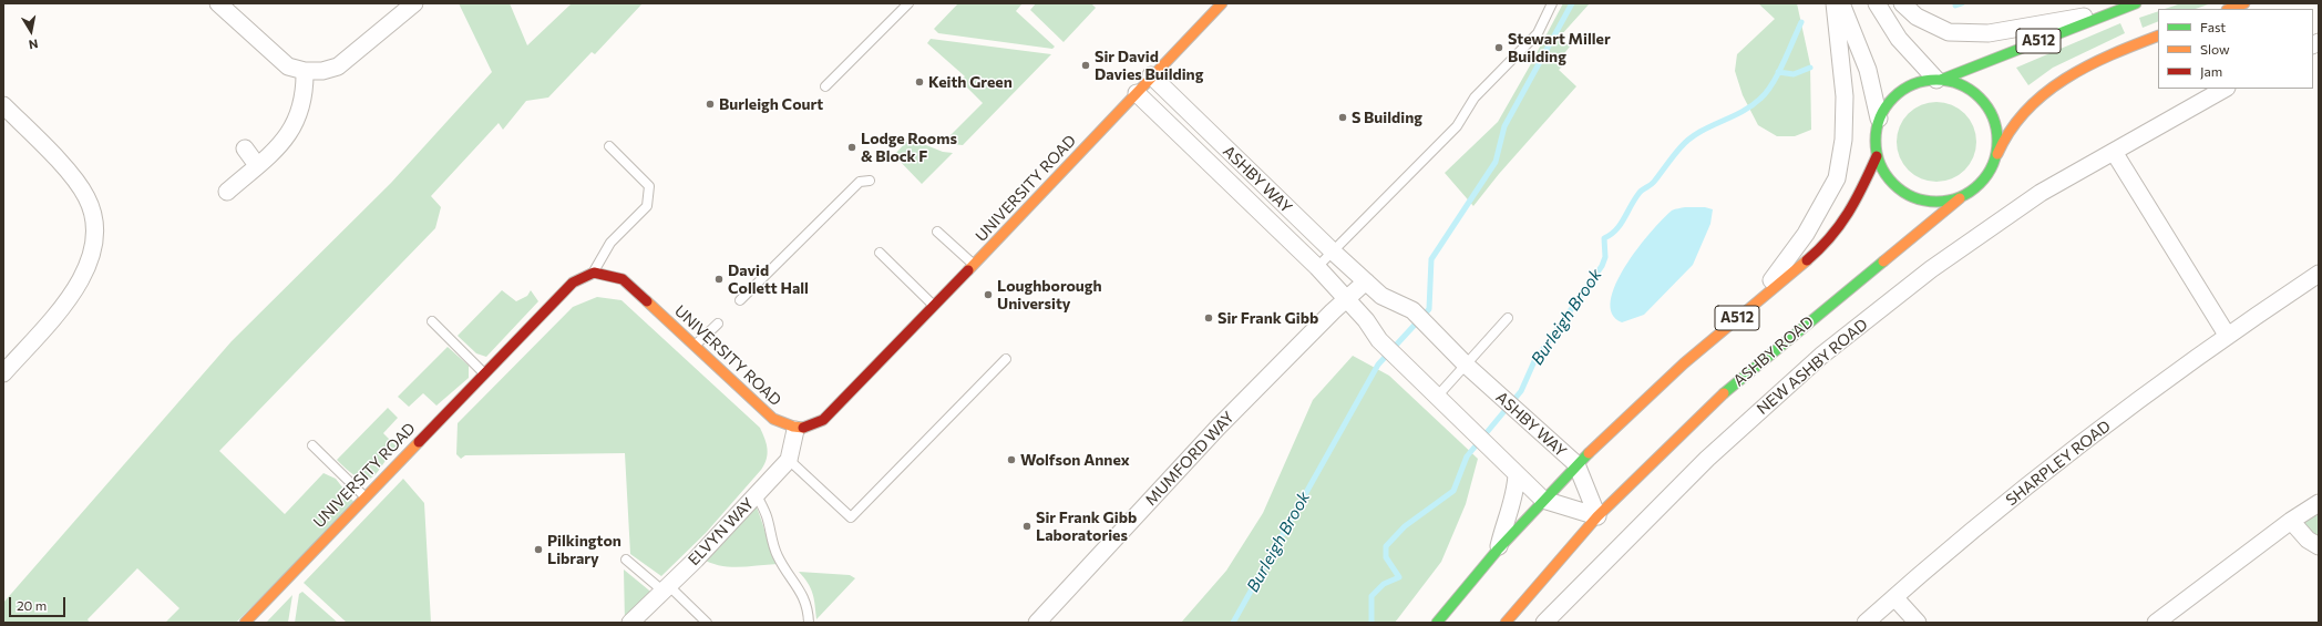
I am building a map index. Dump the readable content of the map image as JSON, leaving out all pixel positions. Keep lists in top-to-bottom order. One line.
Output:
{"streets":{"main road":["A512","UNIVERSITY ROAD","ASHBY ROAD"],"street":["ASHBY WAY","NEW ASHBY ROAD","MUMFORD WAY","SHARPLEY ROAD","ELVYN WAY"]},"crossings":[["A512","ASHBY WAY"],["A512","ASHBY ROAD"],["ASHBY WAY","UNIVERSITY ROAD"],["ASHBY WAY","MUMFORD WAY"],["UNIVERSITY ROAD","ELVYN WAY"]],"water":["Burleigh Brook"],"places":["Stewart Miller Building","Sir David Davies Building","Keith Green","Burleigh Court","S Building","Lodge Rooms & Block F","David Collett Hall","Loughborough University","Sir Frank Gibb","Wolfson Annex","Sir Frank Gibb Laboratories","Pilkington Library"],"legend":["Fast","Slow","Jam"],"scale_bar":"20 m","north":"bottom"}
